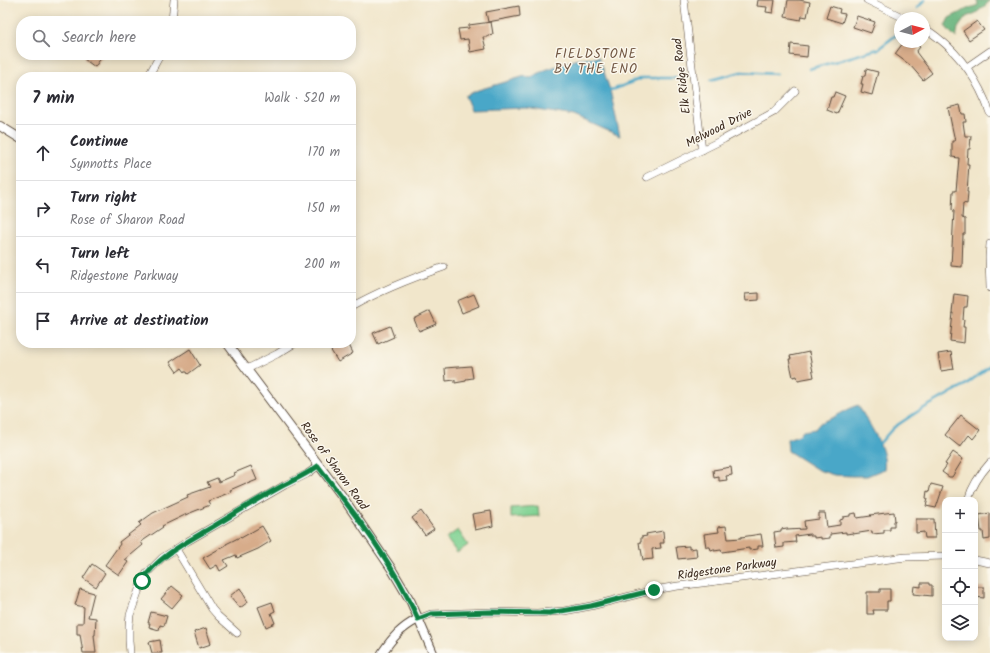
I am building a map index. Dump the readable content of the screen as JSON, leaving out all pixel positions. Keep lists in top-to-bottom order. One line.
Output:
{"streets":{"street":["Elk Ridge Road","Melwood Drive","Rose of Sharon Road","Ridgestone Parkway"]},"crossings":[["Elk Ridge Road","Melwood Drive"],["Rose of Sharon Road","Ridgestone Parkway"]],"districts":["FIELDSTONE BY THE ENO"],"north":"right","page":{"search":"Search here","heading":["7 min","Walk · 520 m"],"list":[["Continue","Synnotts Place","170 m"],["Turn right","Rose of Sharon Road","150 m"],["Turn left","Ridgestone Parkway","200 m"],"Arrive at destination"],"map_buttons":["+","−"]}}
